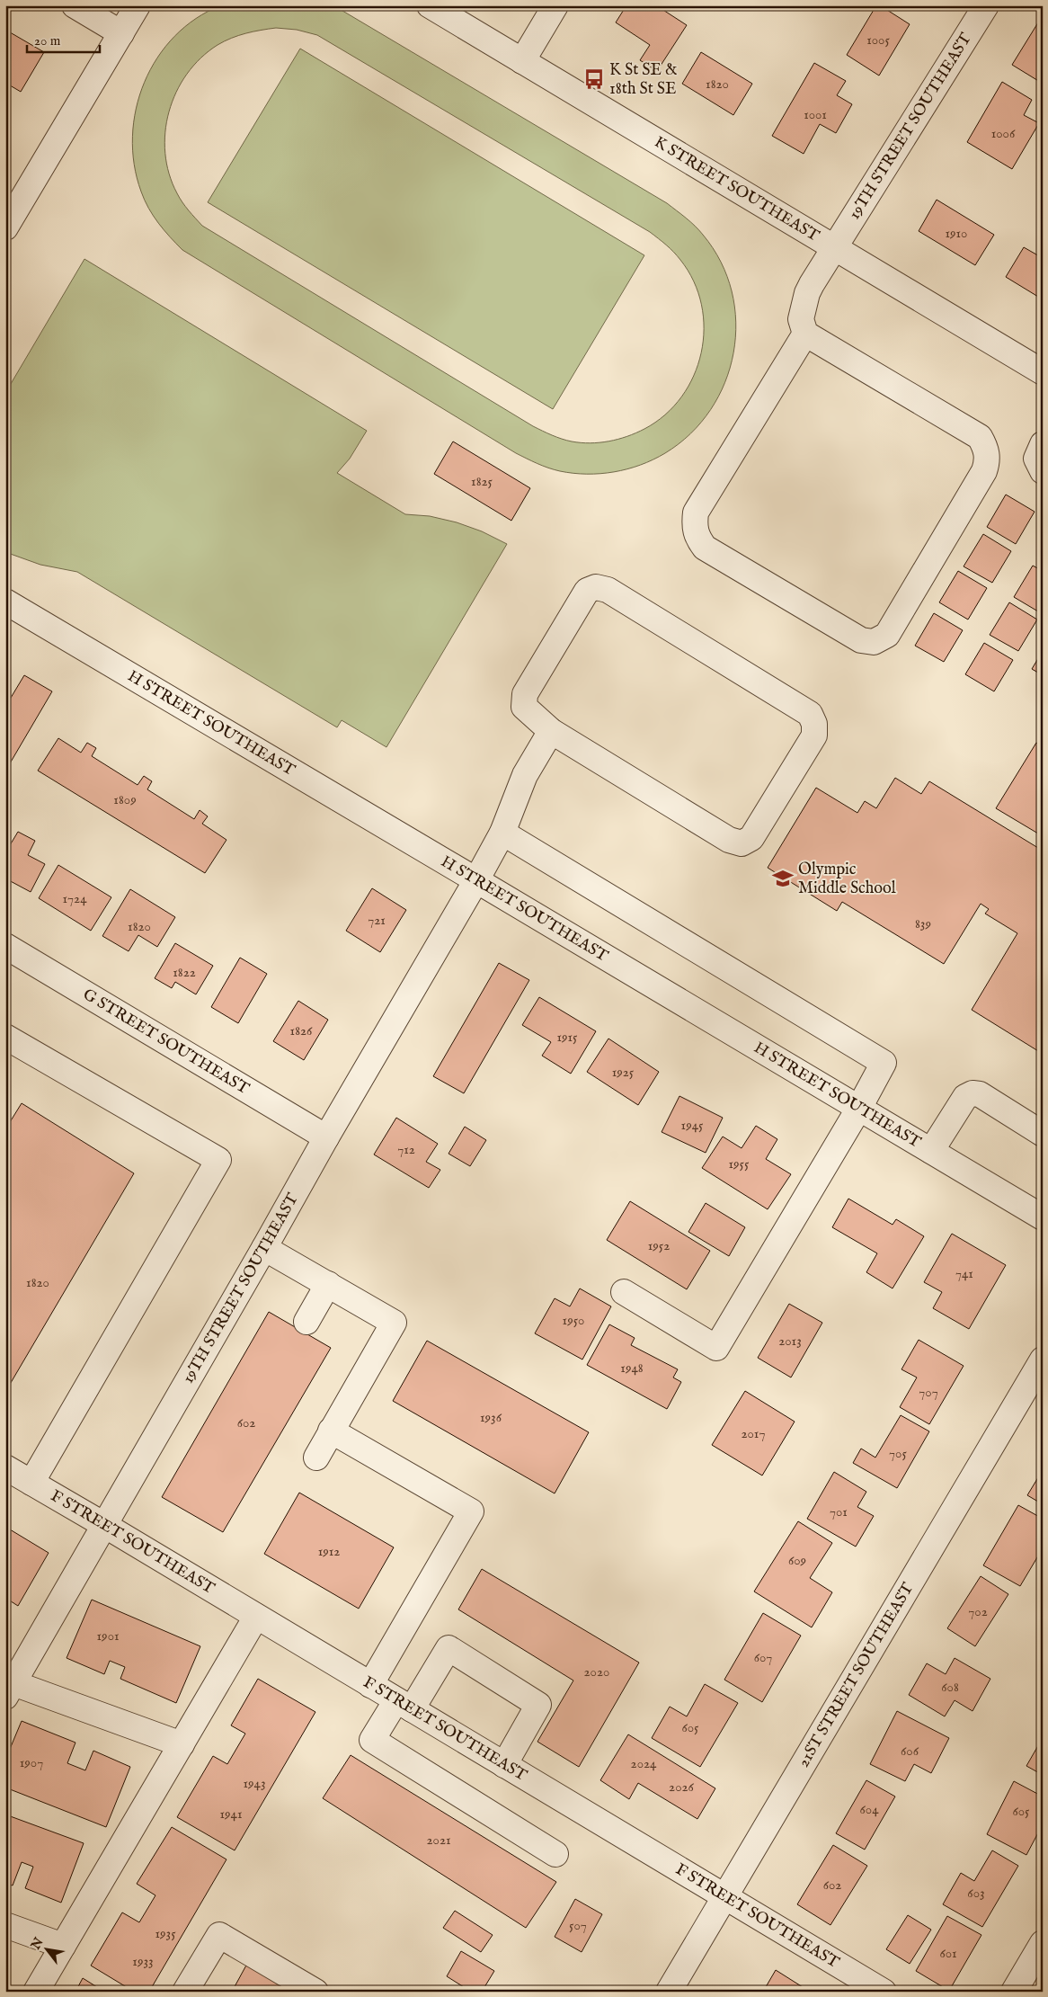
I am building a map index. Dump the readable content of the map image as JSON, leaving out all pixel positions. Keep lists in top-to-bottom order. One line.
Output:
{"streets":{"street":["19TH STREET SOUTHEAST","K STREET SOUTHEAST","H STREET SOUTHEAST","G STREET SOUTHEAST","F STREET SOUTHEAST","21ST STREET SOUTHEAST"]},"crossings":[["19TH STREET SOUTHEAST","K STREET SOUTHEAST"],["19TH STREET SOUTHEAST","H STREET SOUTHEAST"],["19TH STREET SOUTHEAST","G STREET SOUTHEAST"],["19TH STREET SOUTHEAST","F STREET SOUTHEAST"],["F STREET SOUTHEAST","21ST STREET SOUTHEAST"]],"places":{"bus stop":["K St SE & 18th St SE"],"school or university":["Olympic Middle School"]},"house_numbers":["1005","1820","1001","1006","1910","1825","1809","1724","721","839","1820","1822","1826","1915","1925","1945","712","1955","1952","741","1820","1950","2013","1948","707","1936","602","2017","705","701","1912","609","702","1901","607","2020","608","605","606","1907","2024","1943","2026","604","605","1941","2021","602","603","507","1935","601","1933"],"scale_bar":"20 m","north":"top left"}
